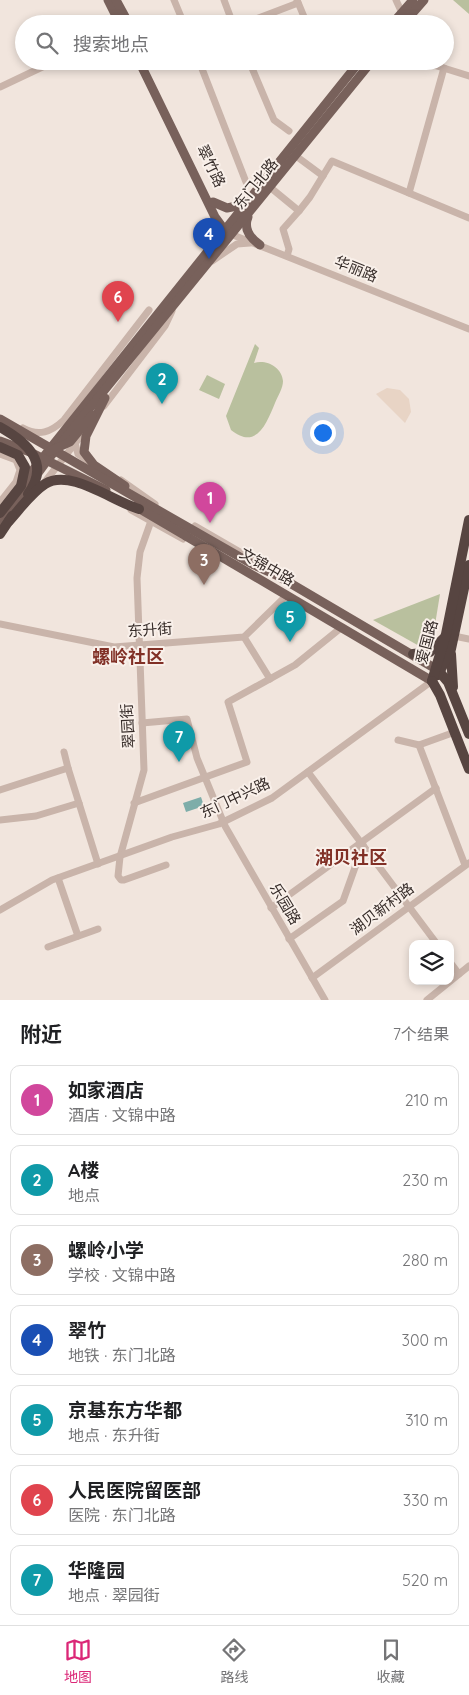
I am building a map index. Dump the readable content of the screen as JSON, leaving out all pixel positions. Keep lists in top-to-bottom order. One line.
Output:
{"streets":{"highway":["文锦中路","爱国路"],"main road":["翠竹路","东门北路"],"street":["华丽路","东升街","翠园街","东门中兴路","乐园路","湖贝新村路"]},"crossings":[["翠竹路","东门北路"],["东门北路","华丽路"],["文锦中路","爱国路"],["文锦中路","东门中兴路"],["东升街","翠园街"],["爱国路","东门中兴路"],["翠园街","东门中兴路"],["翠园街","乐园路"],["东门中兴路","乐园路"],["乐园路","湖贝新村路"]],"districts":["螺岭社区","湖贝社区"],"page":{"search":"搜索地点","pins":["4","6","2","1","3","5","7"],"heading":["附近","7个结果"],"list":[{"mark":"1","name":"如家酒店","note":"酒店 · 文锦中路","value":"210 m"},{"mark":"2","name":"A楼","note":"地点","value":"230 m"},{"mark":"3","name":"螺岭小学","note":"学校 · 文锦中路","value":"280 m"},{"mark":"4","name":"翠竹","note":"地铁 · 东门北路","value":"300 m"},{"mark":"5","name":"京基东方华都","note":"地点 · 东升街","value":"310 m"},{"mark":"6","name":"人民医院留医部","note":"医院 · 东门北路","value":"330 m"},{"mark":"7","name":"华隆园","note":"地点 · 翠园街","value":"520 m"}],"nav":["地图","路线","收藏"]}}
